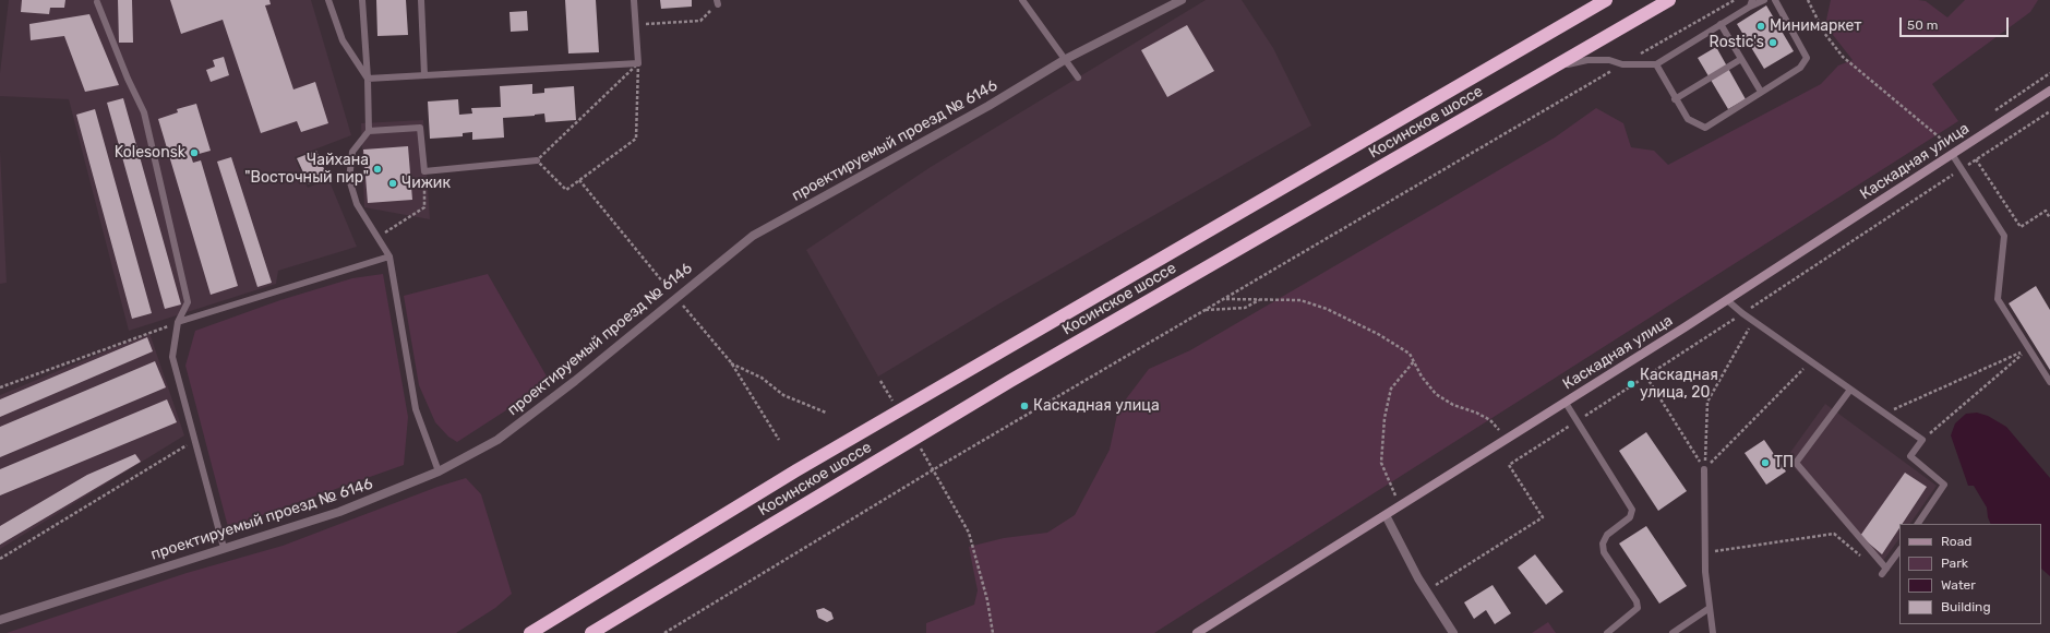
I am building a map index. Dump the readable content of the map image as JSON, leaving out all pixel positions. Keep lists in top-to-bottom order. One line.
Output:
{"streets":{"highway":["Косинское шоссе"],"street":["проектируемый проезд № 6146","Каскадная улица"]},"places":["Минимаркет","Rostic's","Kolesonsk","Чайхана \"Восточный пир\"","Чижик","Каскадная улица, 20","Каскадная улица","ТП"],"legend":["Road","Park","Water","Building"],"scale_bar":"50 m"}
